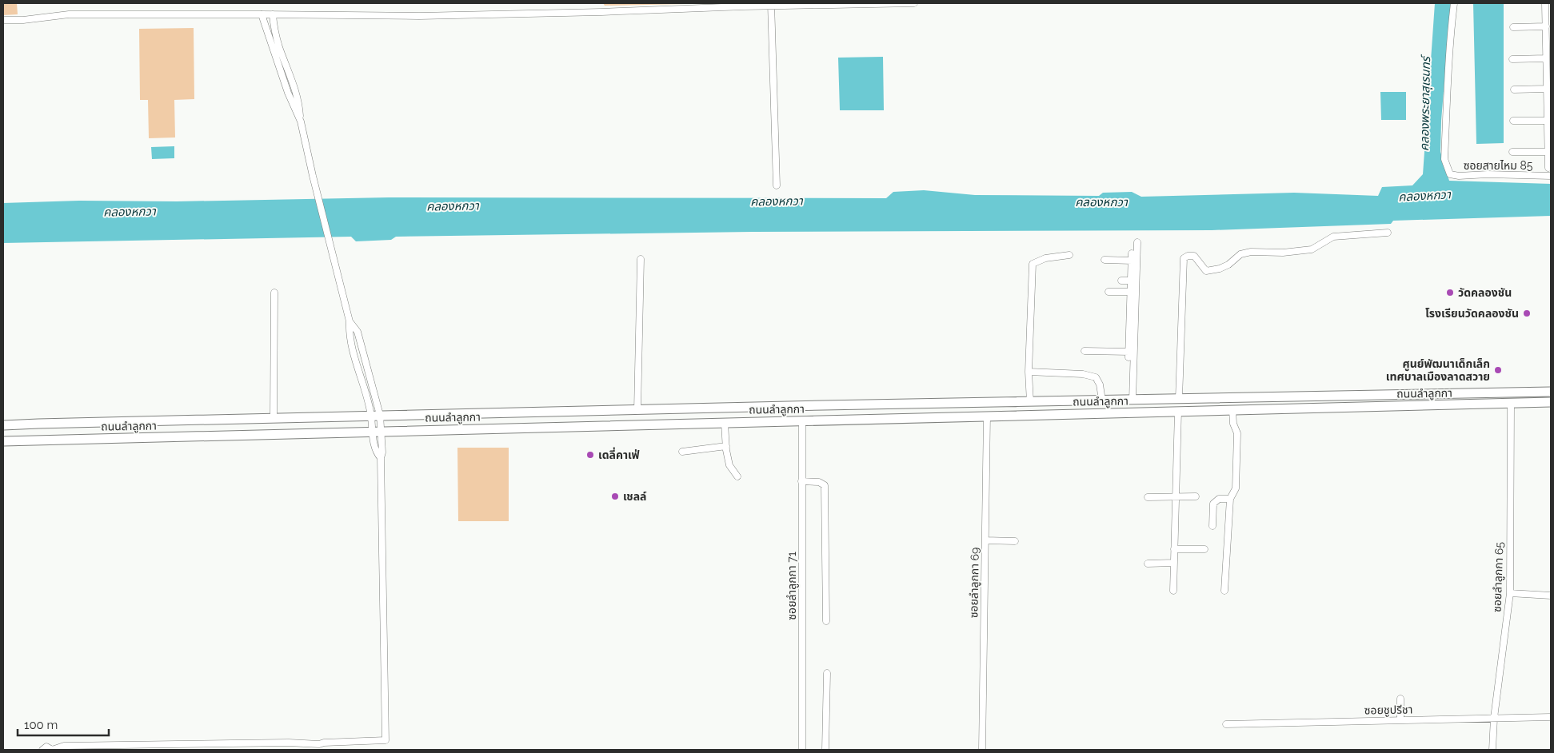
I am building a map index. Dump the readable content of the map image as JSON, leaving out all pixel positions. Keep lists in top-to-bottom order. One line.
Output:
{"streets":{"main road":["ถนนลำลูกกา"],"street":["ซอยสายไหม 85","ซอยลำลูกกา 65","ซอยลำลูกกา 69","ซอยลำลูกกา 71","ซอยชูปรีชา"]},"crossings":[["ถนนลำลูกกา","ซอยลำลูกกา 65"],["ถนนลำลูกกา","ซอยลำลูกกา 69"],["ถนนลำลูกกา","ซอยลำลูกกา 71"],["ซอยลำลูกกา 65","ซอยชูปรีชา"]],"water":["คลองพระยาสุเรนทร์","คลองหกวา"],"places":["วัดคลองชัน","โรงเรียนวัดคลองชัน","ศูนย์พัฒนาเด็กเล็ก เทศบาลเมืองลาดสวาย","เดลี่คาเฟ่","เชลล์"],"scale_bar":"100 m"}
